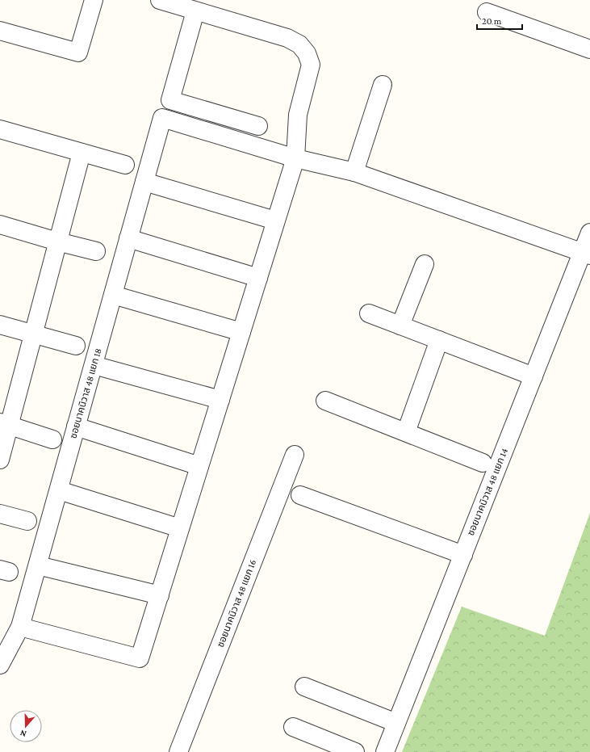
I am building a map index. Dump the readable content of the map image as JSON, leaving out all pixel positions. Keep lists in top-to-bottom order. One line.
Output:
{"streets":{"street":["ซอยนาคนิวาส 48 แยก 18","ซอยนาคนิวาส 48 แยก 14","ซอยนาคนิวาส 48 แยก 16"]},"scale_bar":"20 m","north":"bottom"}
